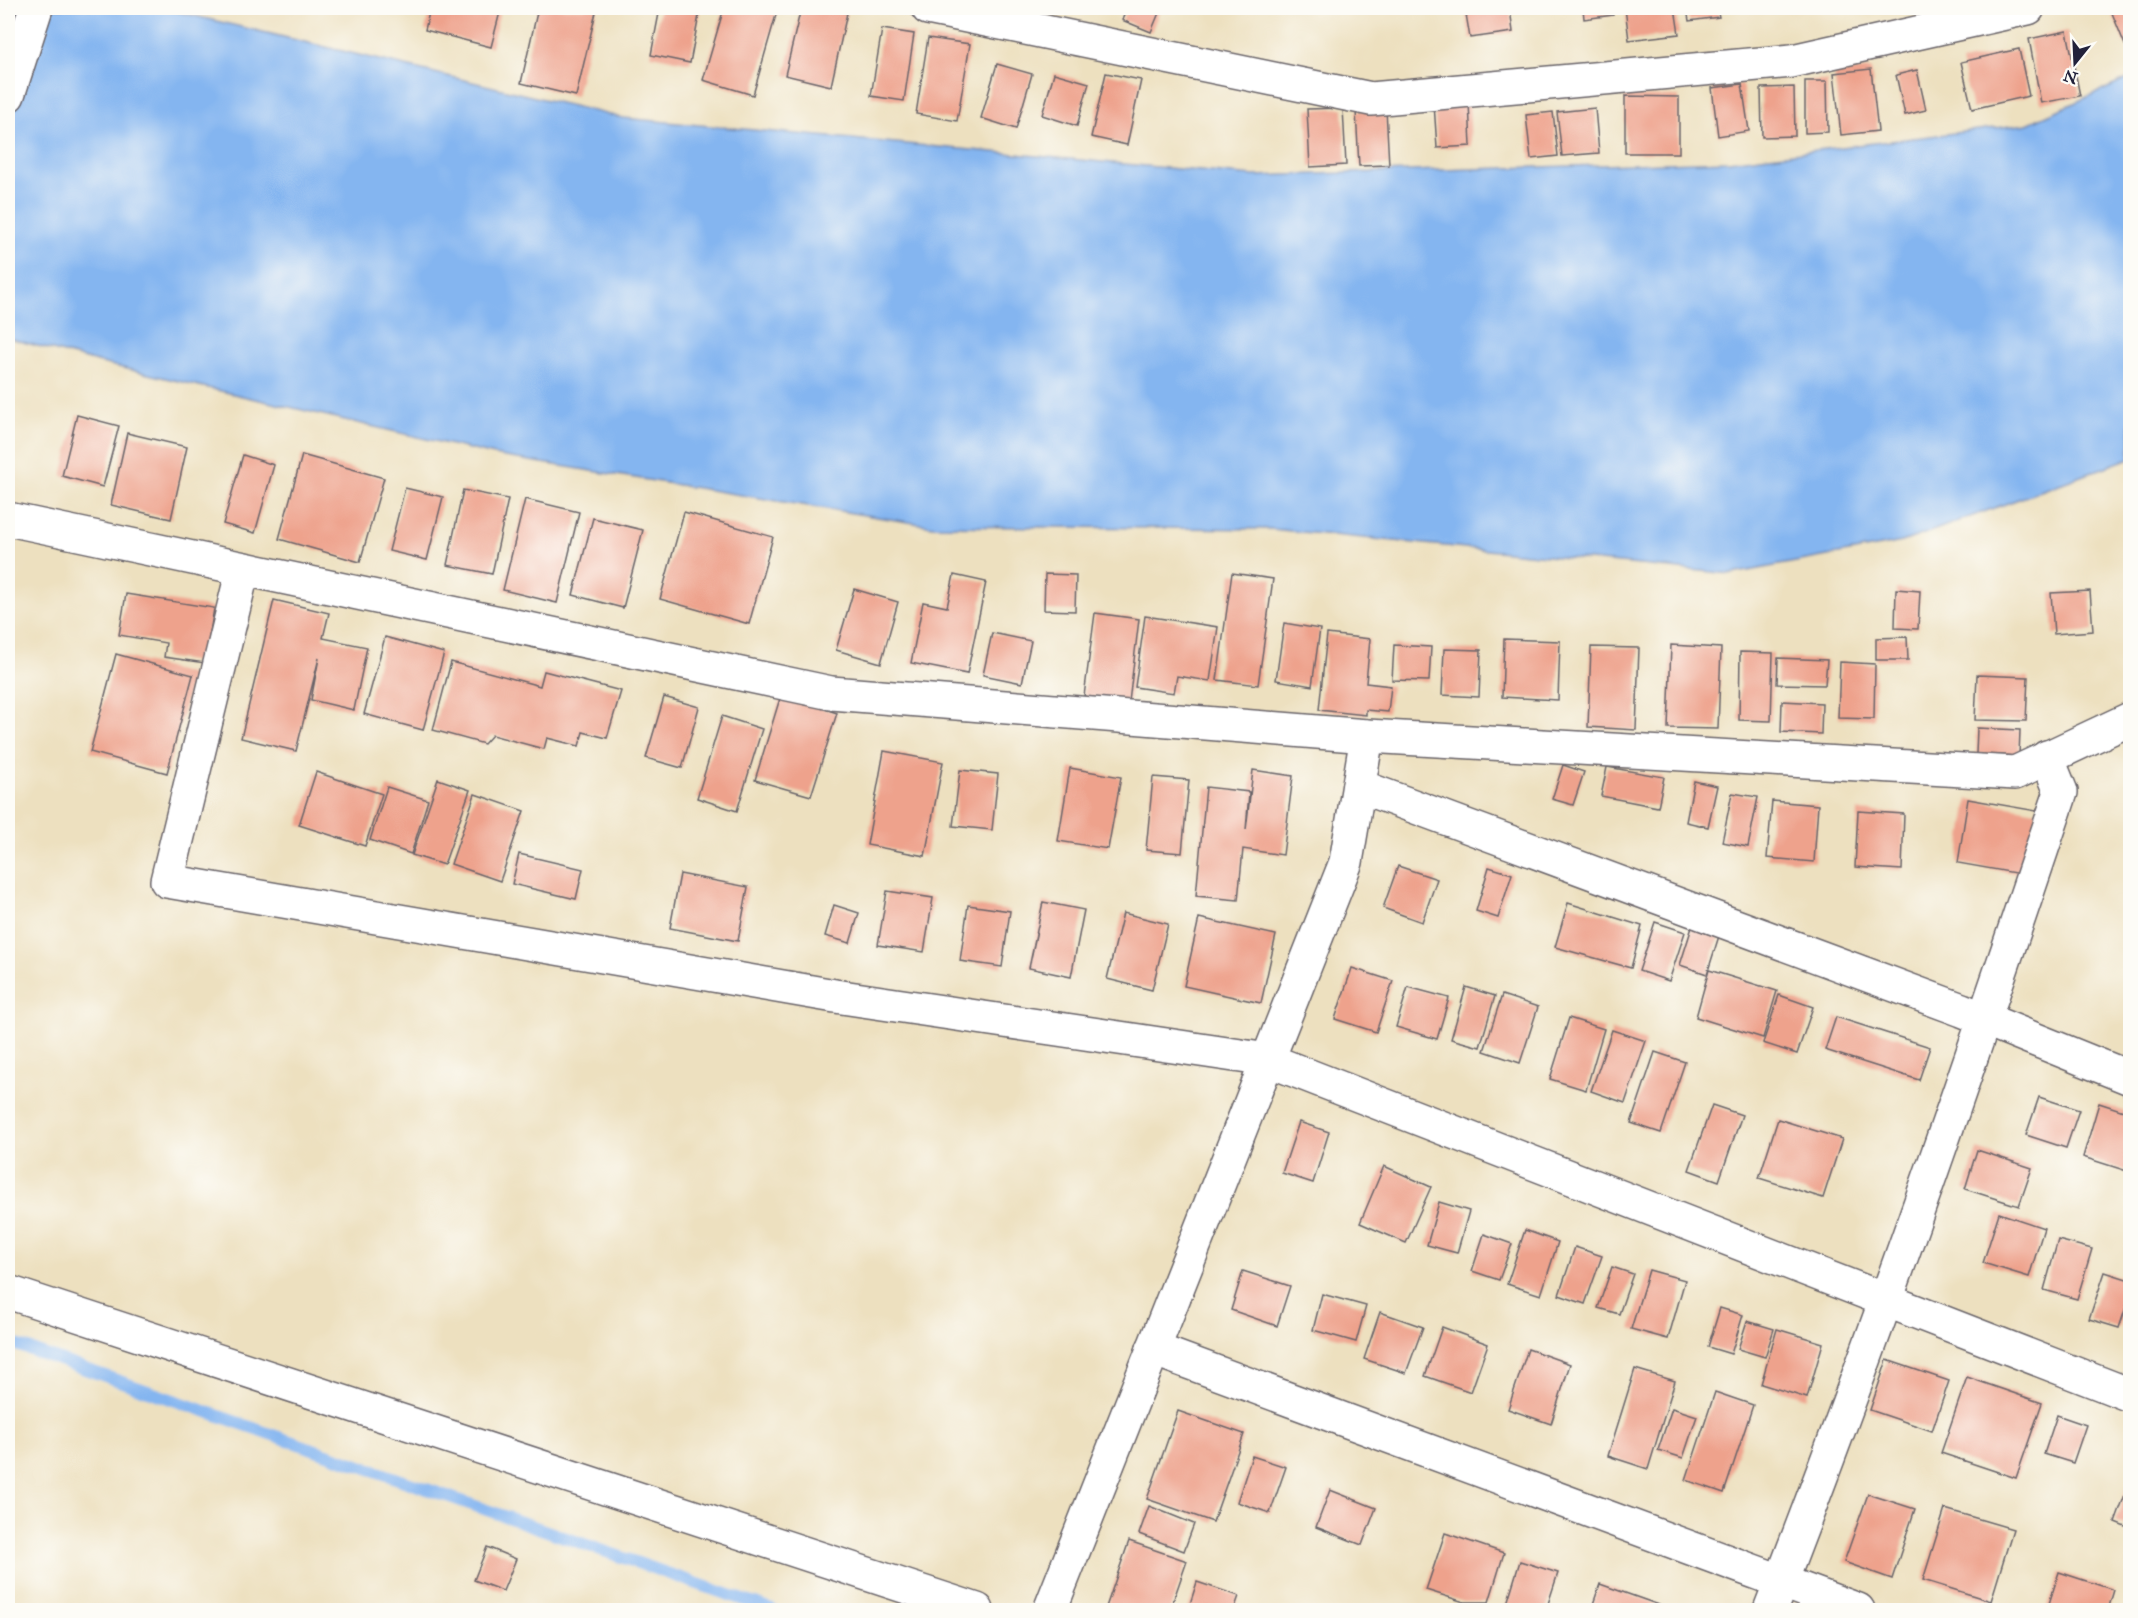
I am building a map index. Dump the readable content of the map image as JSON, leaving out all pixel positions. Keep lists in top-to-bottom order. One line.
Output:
{"north":"bottom"}
